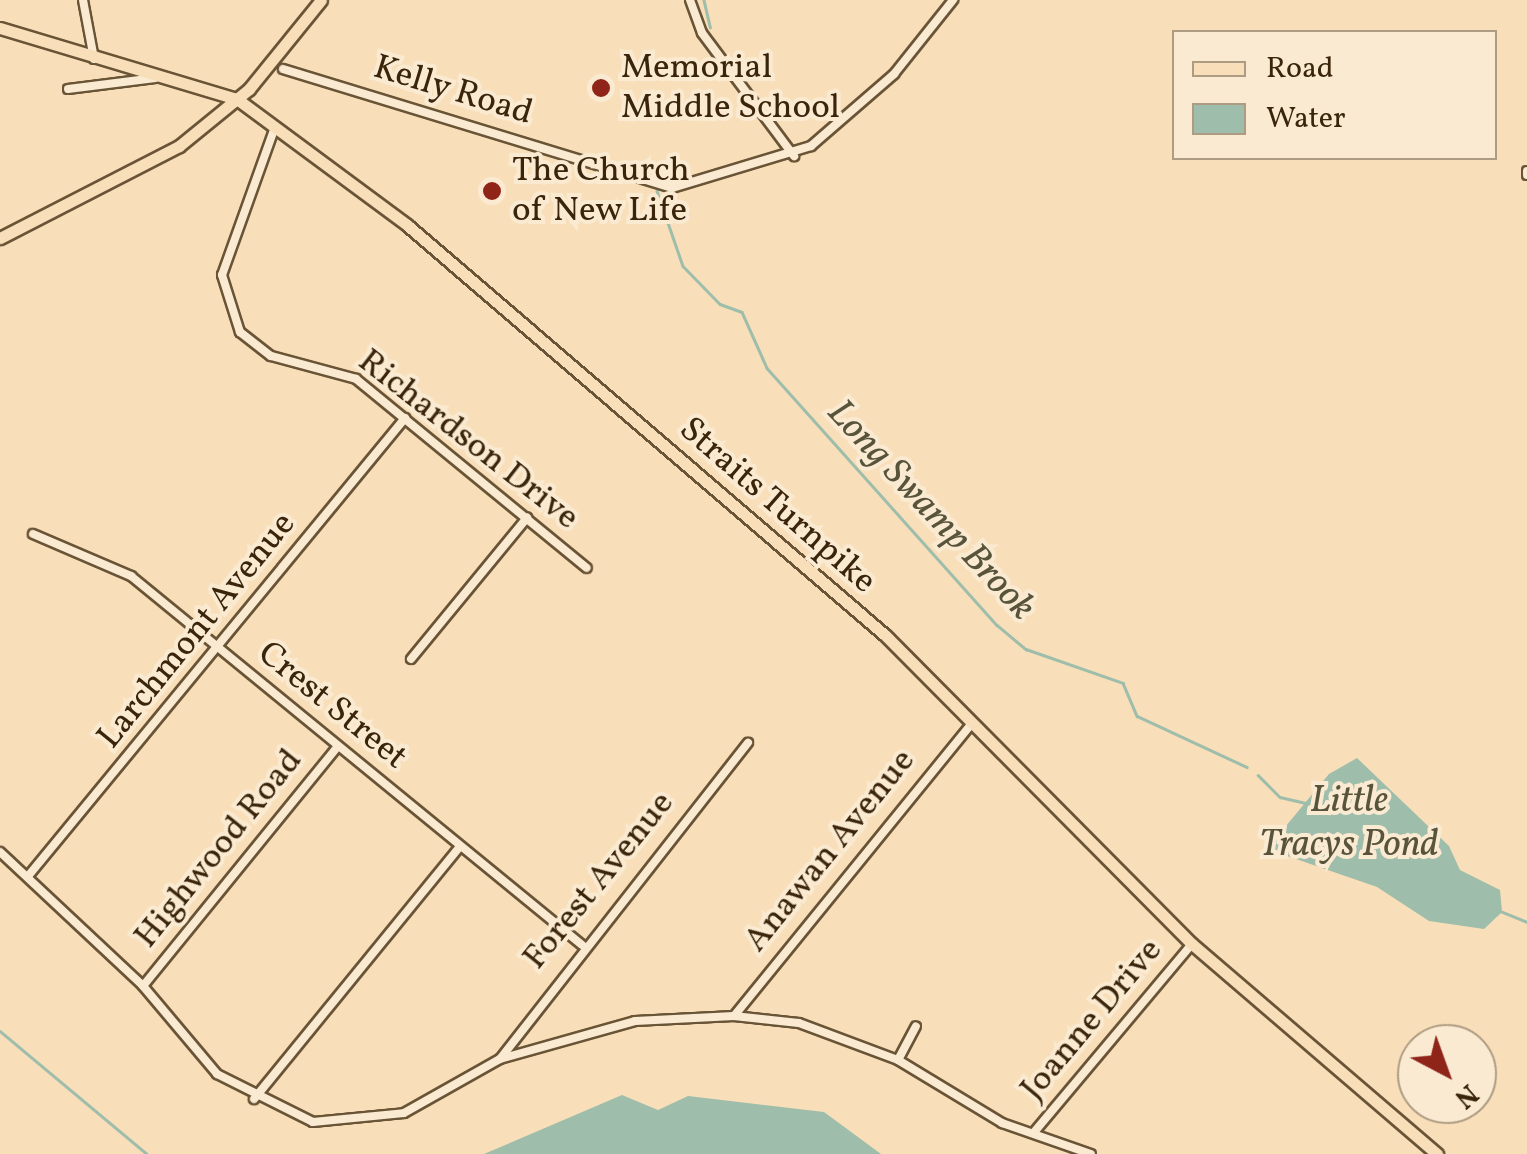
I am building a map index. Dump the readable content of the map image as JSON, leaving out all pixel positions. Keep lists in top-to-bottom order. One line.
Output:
{"streets":{"main road":["Straits Turnpike"],"street":["Kelly Road","Richardson Drive","Larchmont Avenue","Crest Street","Highwood Road","Anawan Avenue","Forest Avenue","Joanne Drive"]},"crossings":[["Richardson Drive","Straits Turnpike"],["Richardson Drive","Larchmont Avenue"],["Straits Turnpike","Anawan Avenue"],["Straits Turnpike","Joanne Drive"],["Larchmont Avenue","Crest Street"],["Crest Street","Highwood Road"],["Crest Street","Forest Avenue"]],"water":["Long Swamp Brook","Little Tracys Pond"],"places":["Memorial Middle School","The Church of New Life"],"legend":["Road","Water"],"north":"bottom right"}
